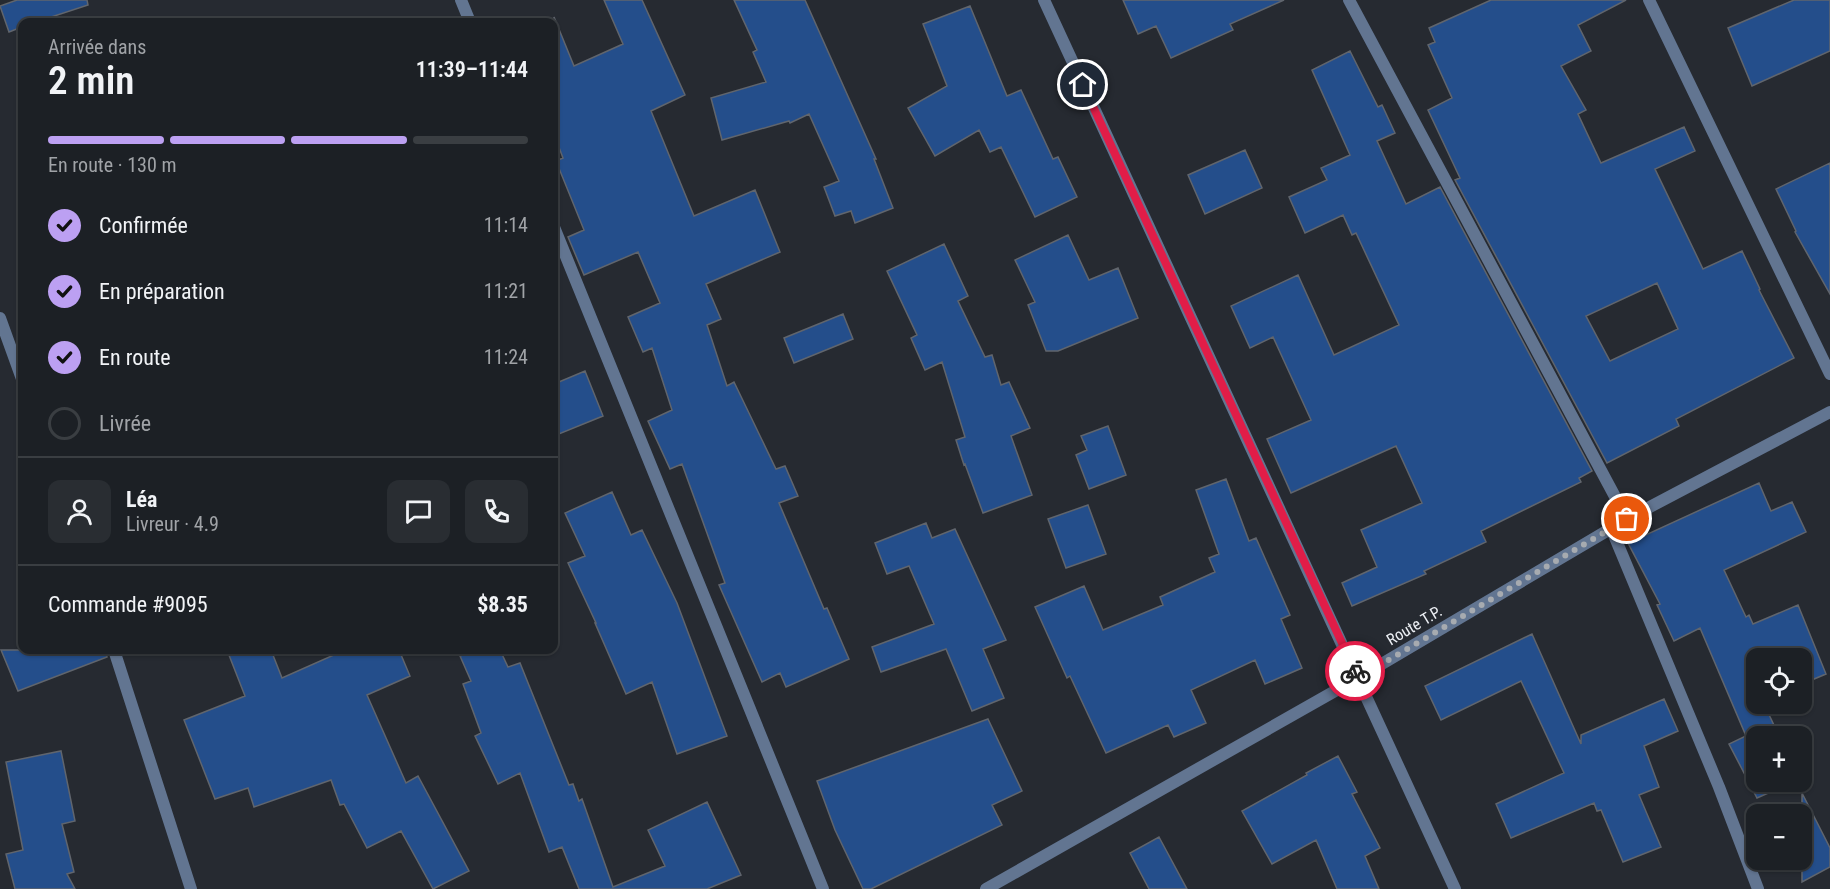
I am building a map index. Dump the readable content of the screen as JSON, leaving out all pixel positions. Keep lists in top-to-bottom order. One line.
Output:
{"streets":{"street":["Route T.P."]},"page":{"heading":["2 min","Arrivée dans","11:39–11:44"],"panel":["Léa","Livreur · 4.9","Commande #9095","$8.35"],"bar":"En route · 130 m","list":[["Confirmée","11:14"],["En préparation","11:21"],["En route","11:24"],"Livrée"],"map_buttons":["+","−"]}}
